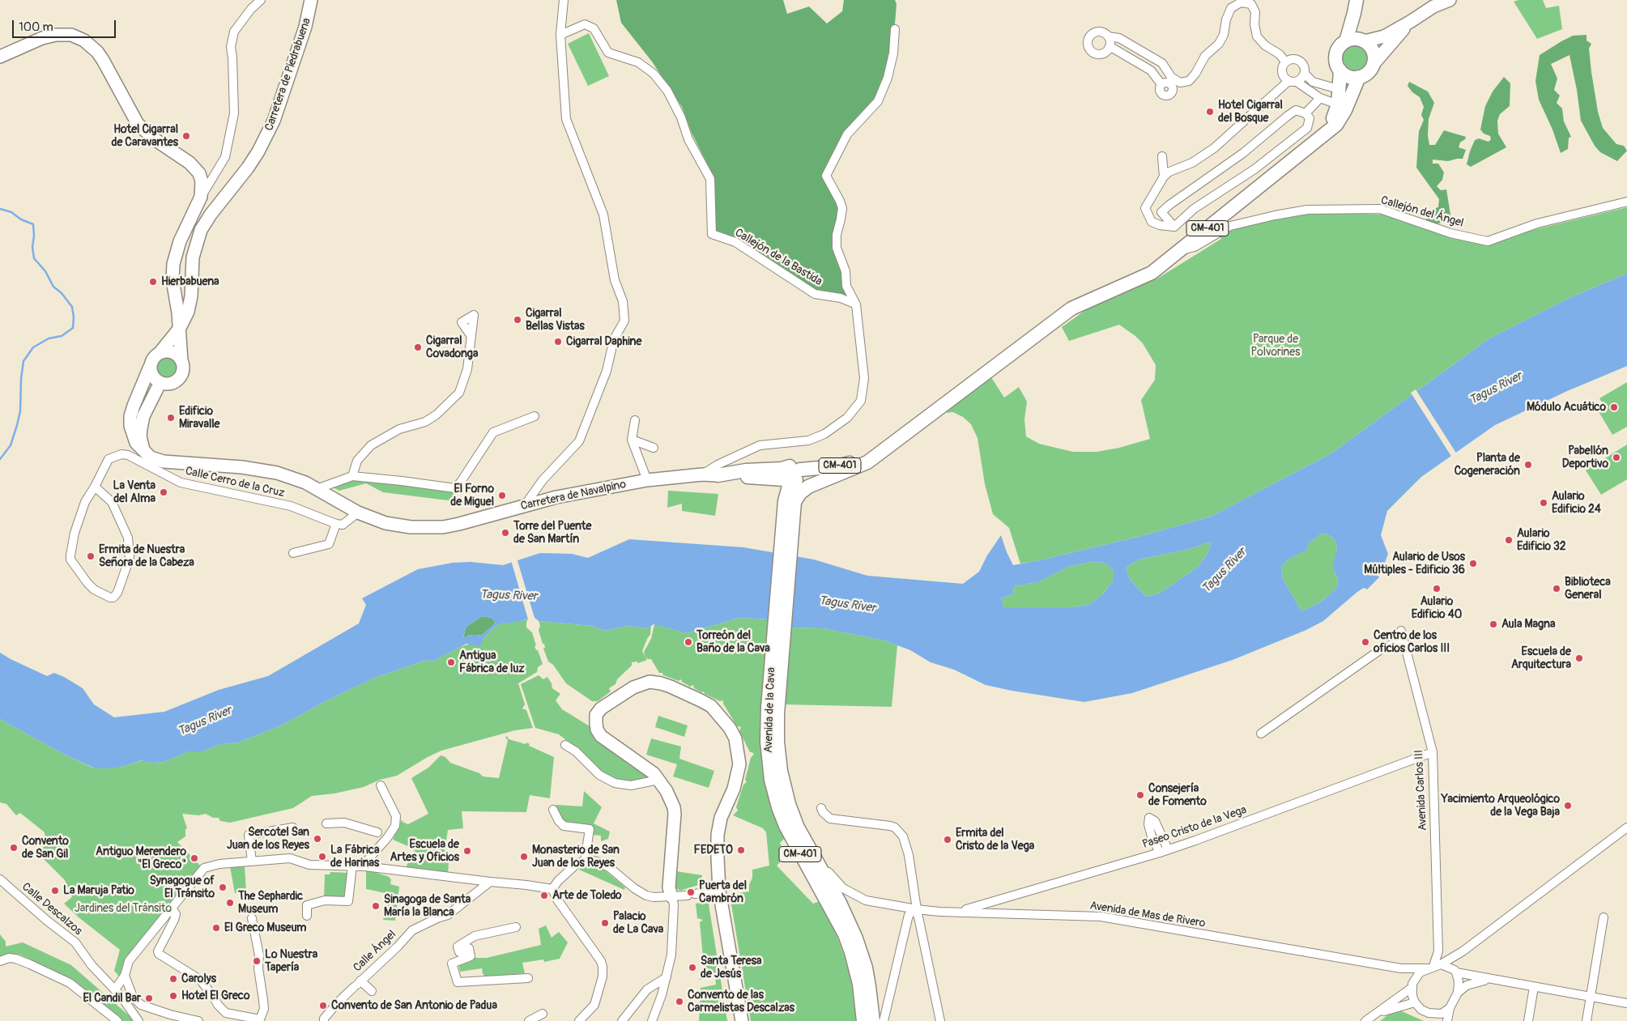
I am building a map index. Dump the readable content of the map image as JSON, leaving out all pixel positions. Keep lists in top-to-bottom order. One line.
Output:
{"streets":{"main road":["Carretera de Piedrabuena","CM-401","Carretera de Navalpino","Avenida de la Cava"],"street":["Callejón del Ángel","Callejón de la Bastida","Calle Cerro de la Cruz","Avenida Carlos III","Paseo Cristo de la Vega","Calle Descalzos","Avenida de Mas de Rivero","Calle Ángel"]},"crossings":[["Callejón del Ángel","CM-401"],["CM-401","Avenida de la Cava"],["Avenida de la Cava","Avenida de Mas de Rivero"],["Avenida Carlos III","Paseo Cristo de la Vega"],["Avenida Carlos III","Avenida de Mas de Rivero"],["Paseo Cristo de la Vega","Avenida de Mas de Rivero"]],"water":["Tagus River"],"parks":["Parque de Polvorines","Jardines del Tránsito"],"places":["Hotel Cigarral del Bosque","Hotel Cigarral de Caravantes","Hierbabuena","Cigarral Bellas Vistas","Cigarral Daphine","Cigarral Covadonga","Módulo Acuático","Edificio Miravalle","Pabellón Deportivo","Planta de Cogeneración","La Venta del Alma","El Forno de Miguel","Aulario Edificio 24","Torre del Puente de San Martín","Aulario Edificio 32","Ermita de Nuestra Señora de la Cabeza","Aulario de Usos Múltiples - Edificio 36","Aulario Edificio 40","Biblioteca General","Aula Magna","Torreón del Baño de la Cava","Centro de los oficios Carlos III","Escuela de Arquitectura","Antigua Fábrica de luz","Consejería de Fomento","Yacimiento Arqueológico de la Vega Baja","Sercotel San Juan de los Reyes","Ermita del Cristo de la Vega","Convento de San Gil","FEDETO","Escuela de Artes y Oficios","La Fábrica de Harinas","Monasterio de San Juan de los Reyes","Antiguo Merendero \"El Greco\"","Synagogue of El Tránsito","La Maruja Patio","Puerta del Cambrón","Arte de Toledo","The Sephardic Museum","Sinagoga de Santa María la Blanca","Palacio de La Cava","El Greco Museum","Lo Nuestra Tapería","Santa Teresa de Jesús","Carolys","Hotel El Greco","El Candil Bar","Convento de las Carmelistas Descalzas","Convento de San Antonio de Padua"],"scale_bar":"100 m"}
